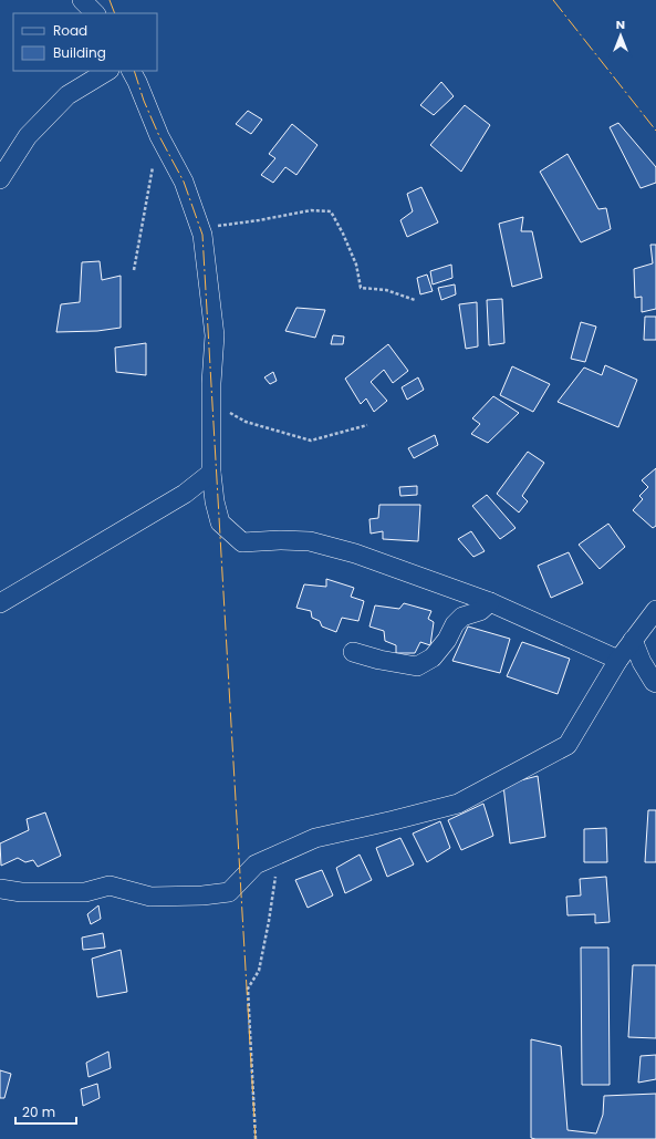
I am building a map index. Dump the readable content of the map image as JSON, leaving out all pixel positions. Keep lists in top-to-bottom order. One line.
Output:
{"legend":["Road","Building"],"scale_bar":"20 m","north":"top"}
